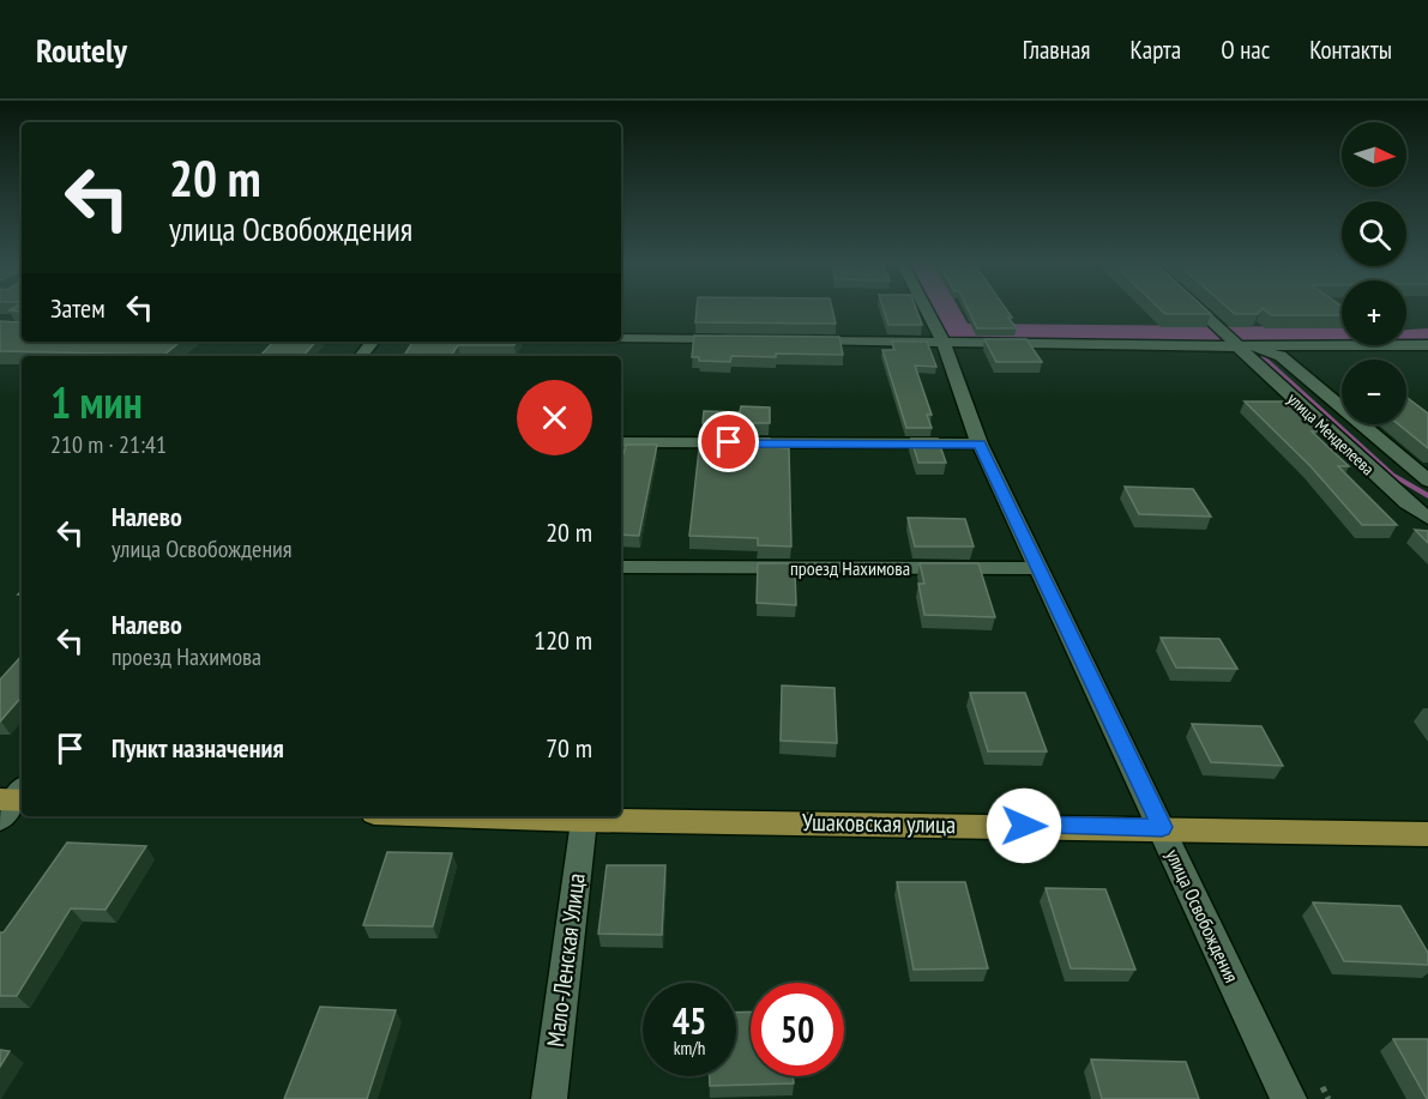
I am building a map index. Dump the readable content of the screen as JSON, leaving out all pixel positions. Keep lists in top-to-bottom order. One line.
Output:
{"streets":{"main road":["Ушаковская улица"],"street":["улица Менделеева","проезд Нахимова","улица Освобождения","Мало-Ленская Улица"]},"crossings":[["проезд Нахимова","улица Освобождения"],["Ушаковская улица","улица Освобождения"],["Ушаковская улица","Мало-Ленская Улица"]],"north":"right","page":{"header":"Routely","nav":["Главная","Карта","О нас","Контакты"],"map_buttons":["+","−"],"turn":["20 m","улица Освобождения"],"then":"Затем","heading":["1 мин","210 m · 21:41"],"list":[{"name":"Налево","note":"улица Освобождения","value":"20 m"},{"name":"Налево","note":"проезд Нахимова","value":"120 m"},{"name":"Пункт назначения","value":"70 m"}],"speed":"45 km/h","limit":"50"}}
